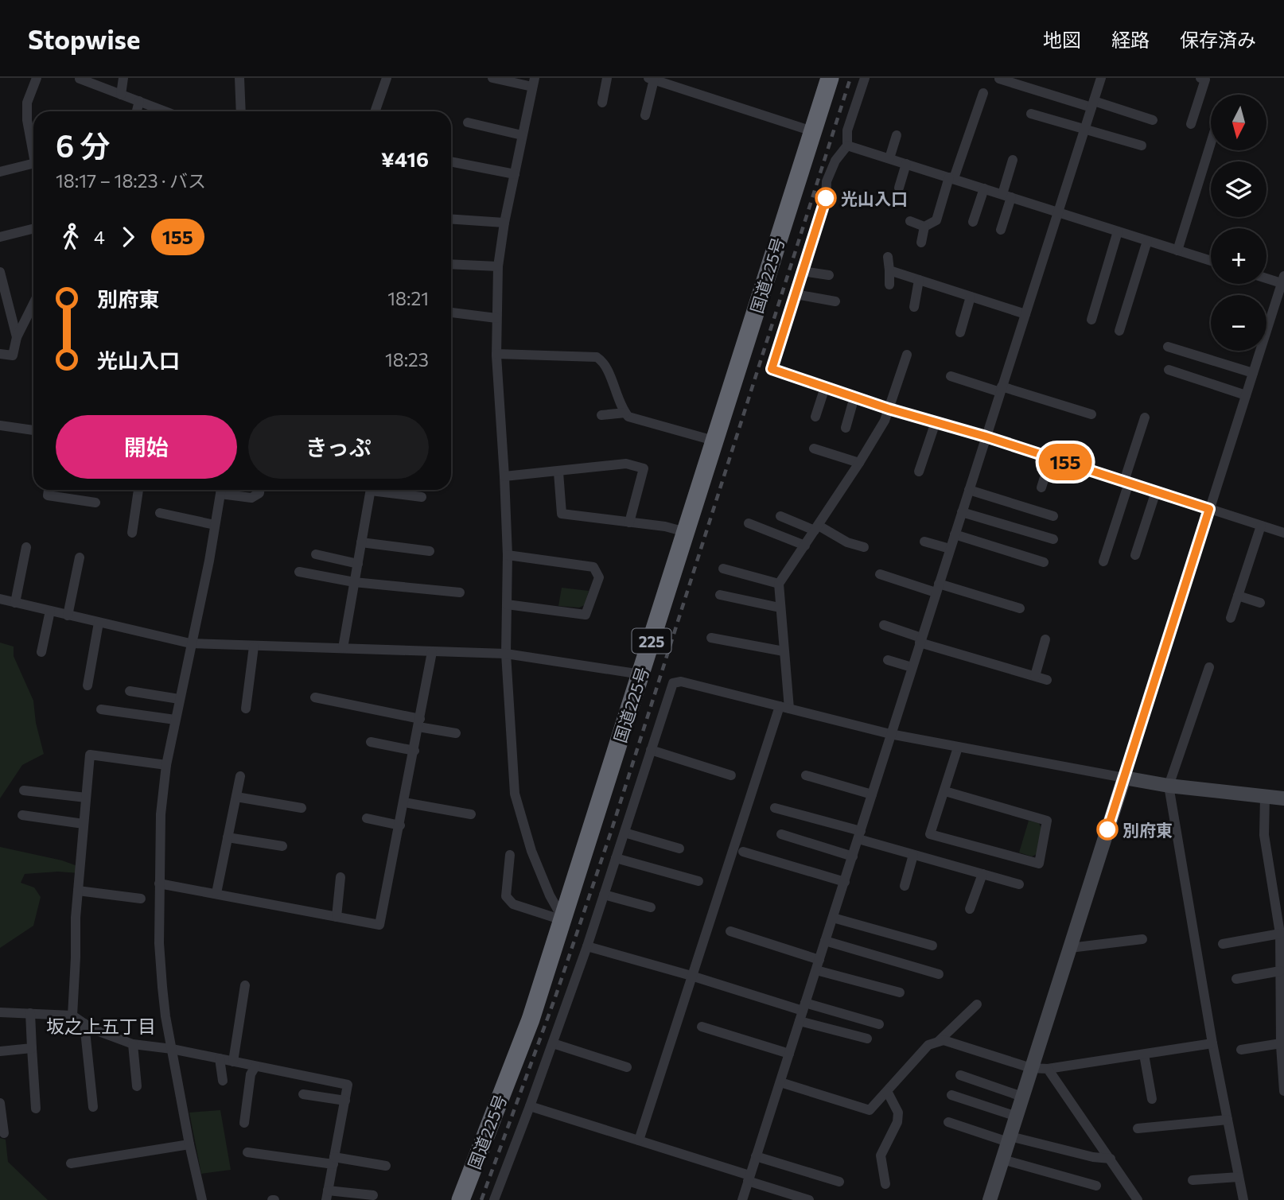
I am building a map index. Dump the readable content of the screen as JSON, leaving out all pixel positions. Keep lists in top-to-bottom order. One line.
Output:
{"streets":{"highway":["国道225号","225"]},"districts":["坂之上五丁目"],"places":["光山入口","別府東"],"lines":["bus line 155"],"north":"bottom","page":{"header":"Stopwise","nav":["地図","経路","保存済み"],"on_map":"155","map_buttons":["+","−"],"heading":["6 分","18:17 – 18:23 · バス","¥416"],"legs":["4","155"],"list":[{"name":"別府東","value":"18:21"},{"name":"光山入口","value":"18:23"}],"buttons":["開始","きっぷ"]}}
